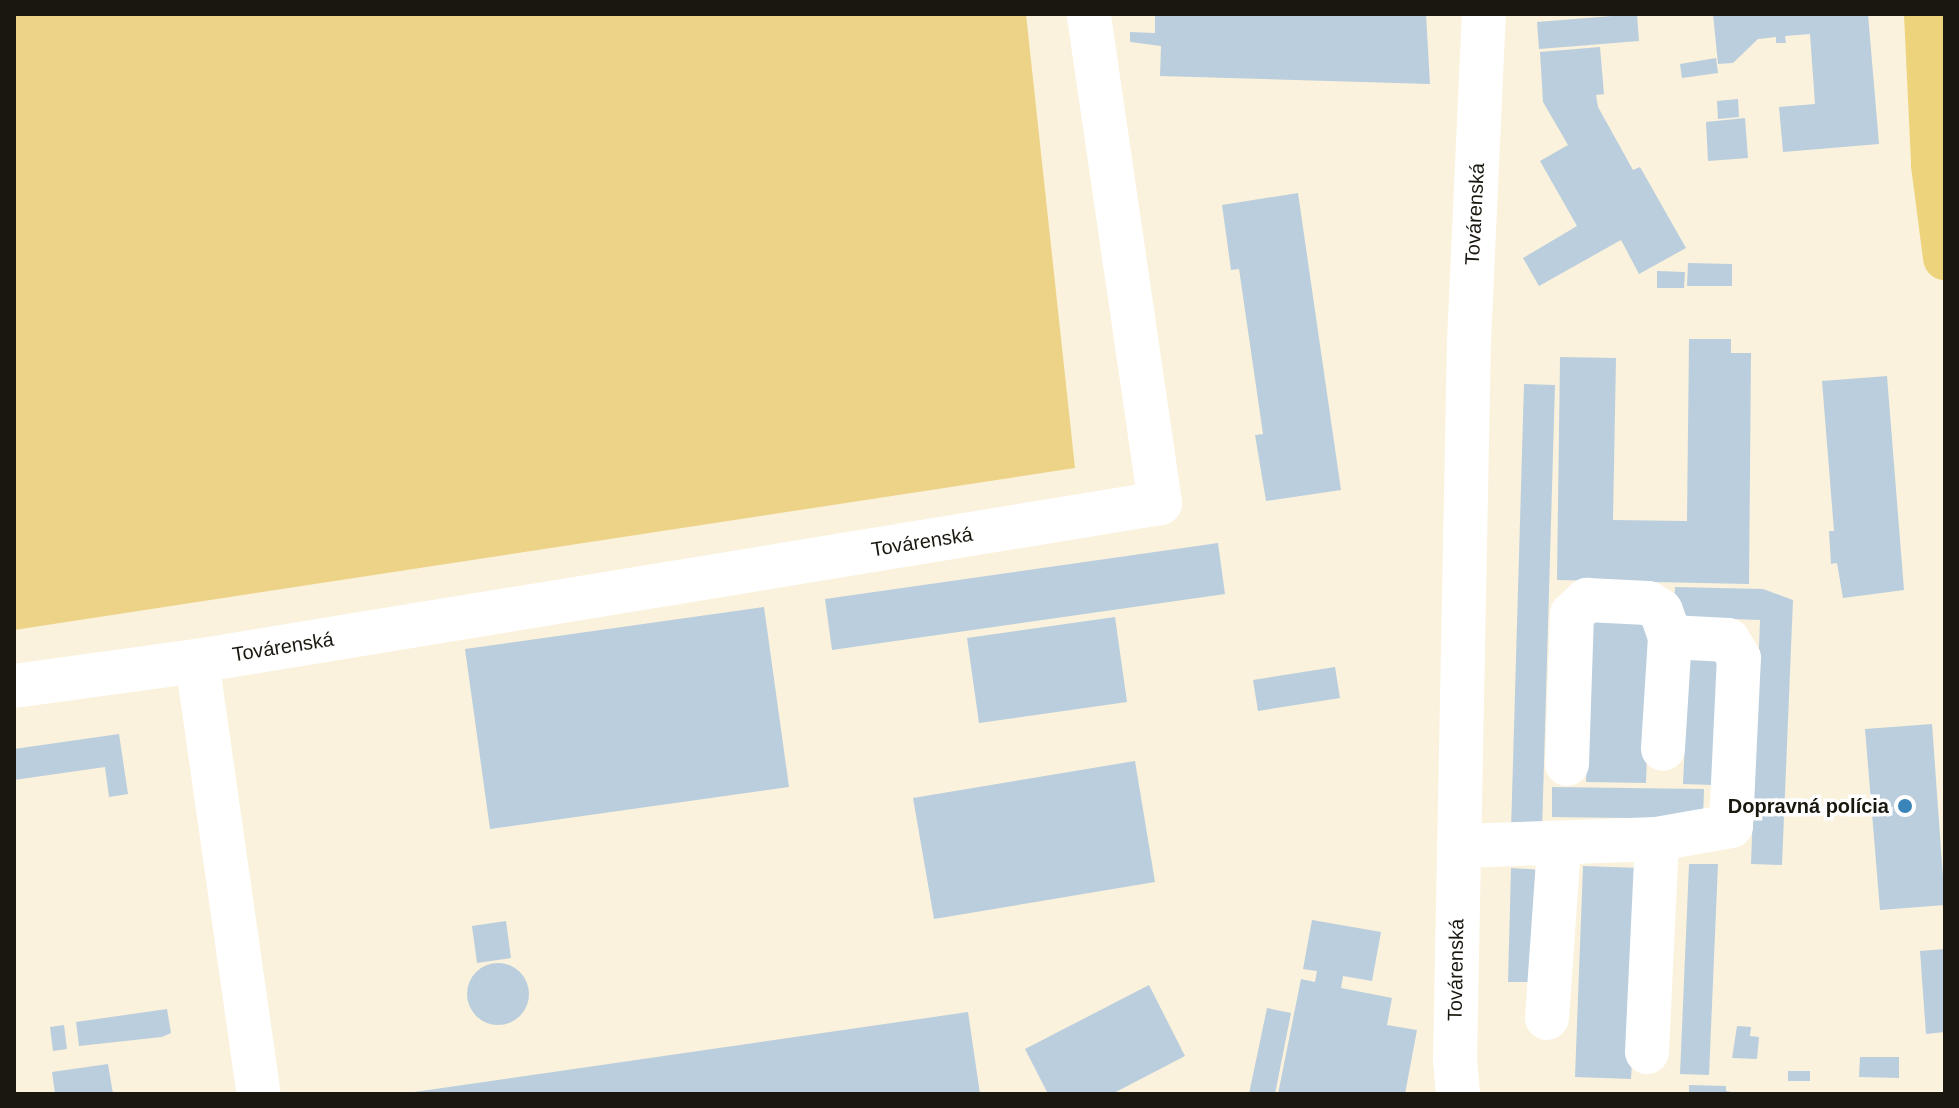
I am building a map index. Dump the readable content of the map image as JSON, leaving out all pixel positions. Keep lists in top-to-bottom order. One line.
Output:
{"streets":{"street":["Továrenská"]},"places":["Dopravná polícia"]}
